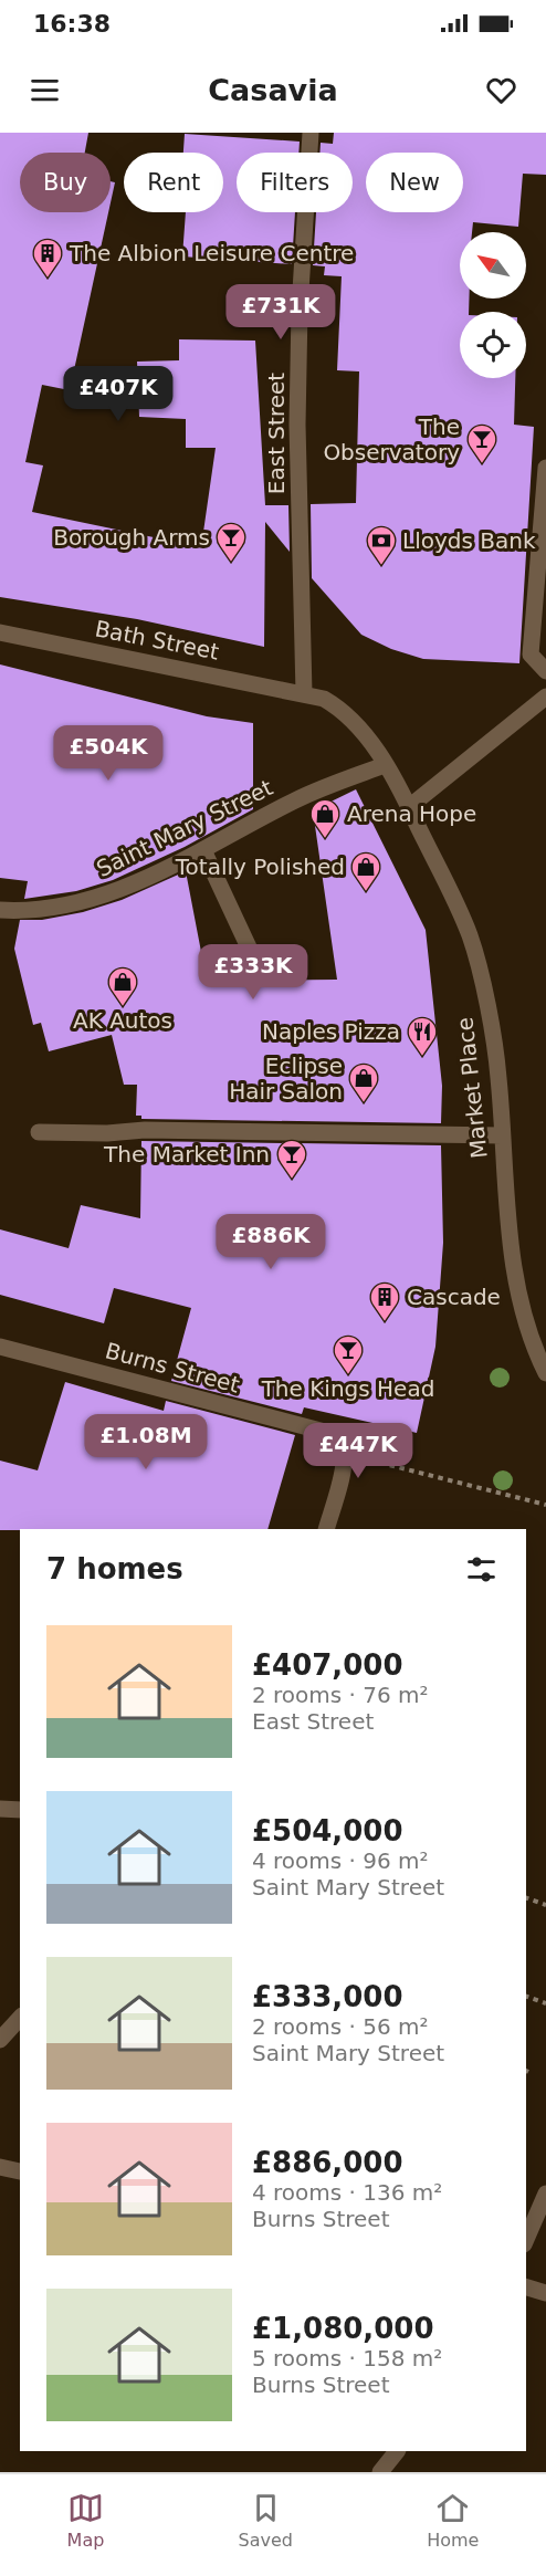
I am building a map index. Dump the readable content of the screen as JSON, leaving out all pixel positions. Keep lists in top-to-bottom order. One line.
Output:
{"streets":{"street":["East Street","Bath Street","Saint Mary Street","Market Place","Burns Street"]},"crossings":[["East Street","Bath Street"],["East Street","Market Place"],["Bath Street","Market Place"],["Saint Mary Street","Market Place"]],"places":{"building":["The Albion Leisure Centre","Cascade"],"bar":["The Observatory","Borough Arms","The Market Inn","The Kings Head"],"bank":["Lloyds Bank"],"shop":["Arena Hope","Totally Polished","AK Autos","Eclipse Hair Salon"],"restaurant":["Naples Pizza"]},"north":"top left","page":{"status":"16:38","header":"Casavia","chip":["Buy","Rent","Filters","New"],"price":["£731K","£407K","£504K","£333K","£886K","£1.08M","£447K"],"heading":"7 homes","list":[{"name":"£407,000","note":"2 rooms · 76 m² · East Street"},{"name":"£504,000","note":"4 rooms · 96 m² · Saint Mary Street"},{"name":"£333,000","note":"2 rooms · 56 m² · Saint Mary Street"},{"name":"£886,000","note":"4 rooms · 136 m² · Burns Street"},{"name":"£1,080,000","note":"5 rooms · 158 m² · Burns Street"}],"tabs":["Map","Saved","Home"]}}
